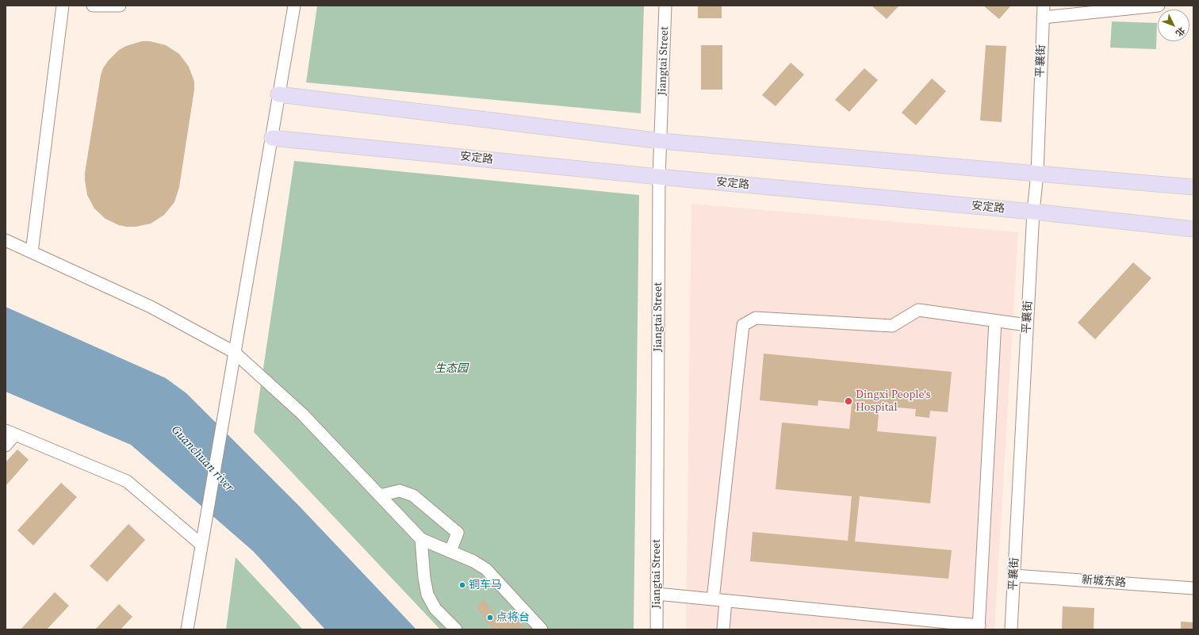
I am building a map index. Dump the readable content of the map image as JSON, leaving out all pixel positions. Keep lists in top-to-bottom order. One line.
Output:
{"streets":{"main road":["安定路"],"street":["Jiangtai Street","平襄街","新城东路"]},"crossings":[["Jiangtai Street","安定路"],["平襄街","安定路"],["平襄街","新城东路"]],"water":["Guanchuan river"],"parks":["生态园"],"places":["Dingxi People's Hospital","铜车马","点将台"],"north":"bottom right"}
